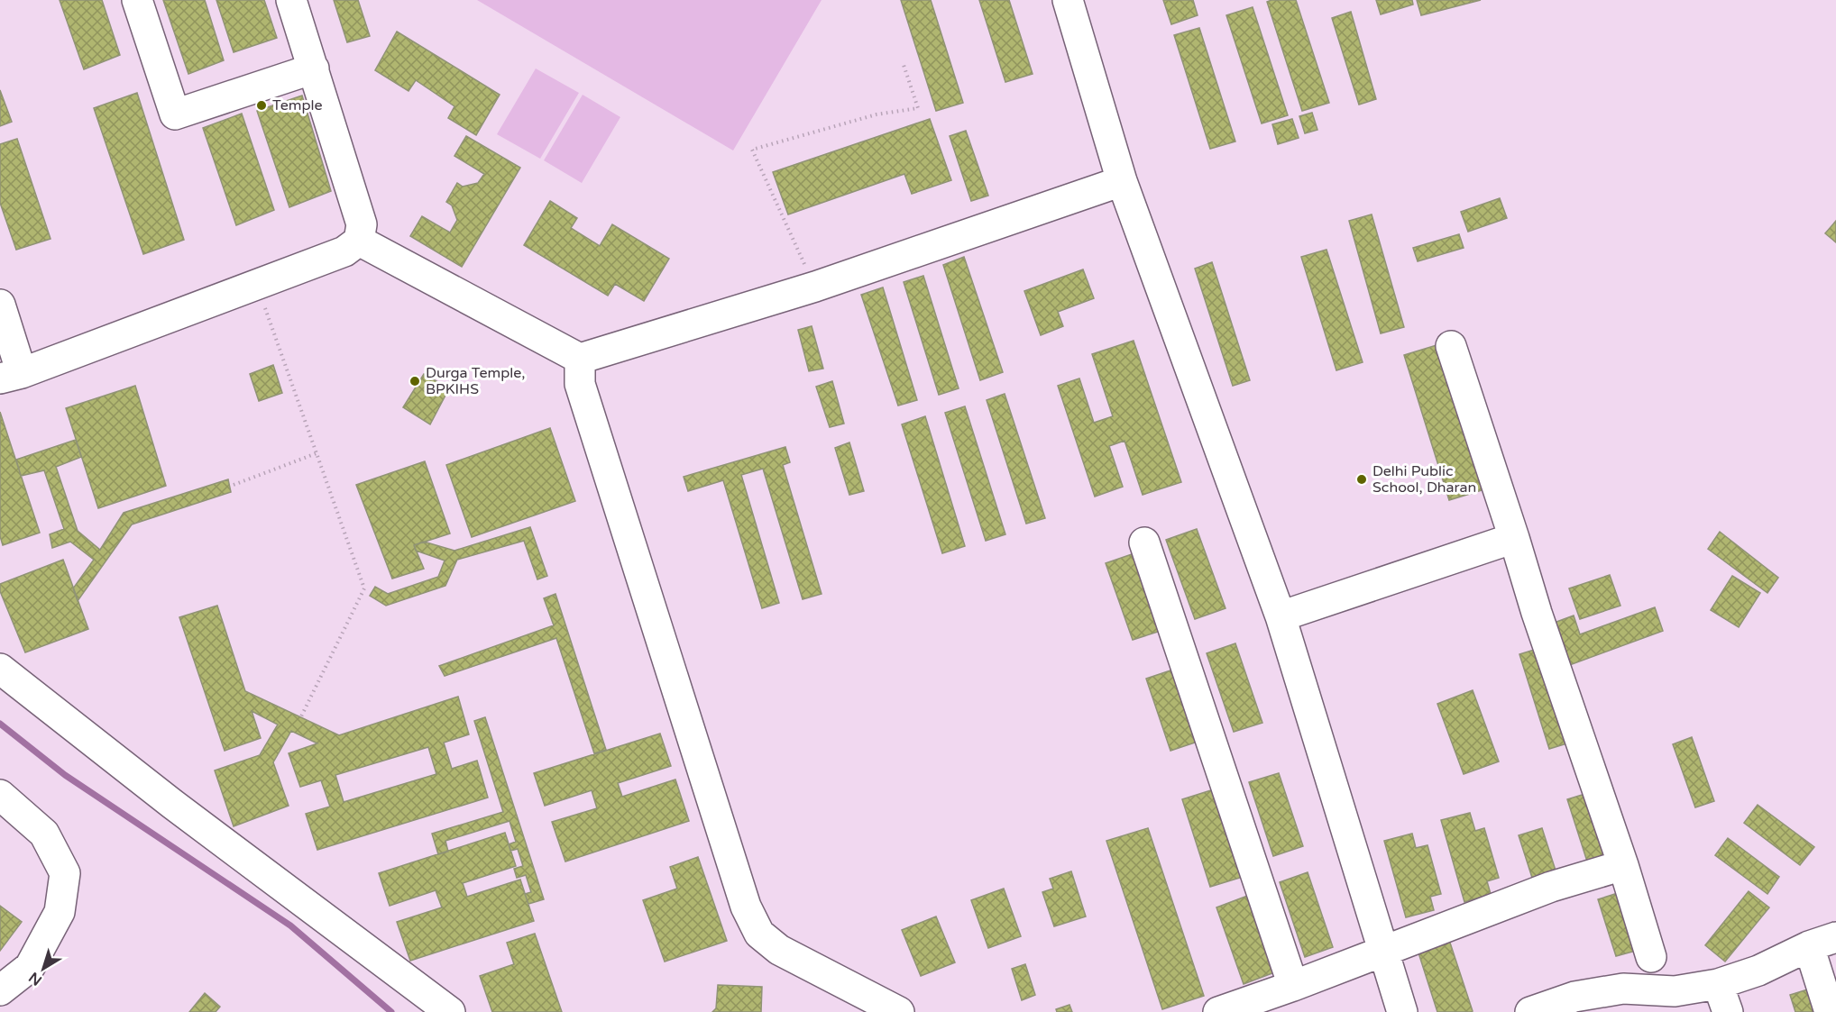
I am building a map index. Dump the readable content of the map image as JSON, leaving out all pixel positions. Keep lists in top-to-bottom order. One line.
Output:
{"places":["Temple","Durga Temple, BPKIHS","Delhi Public School, Dharan"],"north":"bottom left"}
